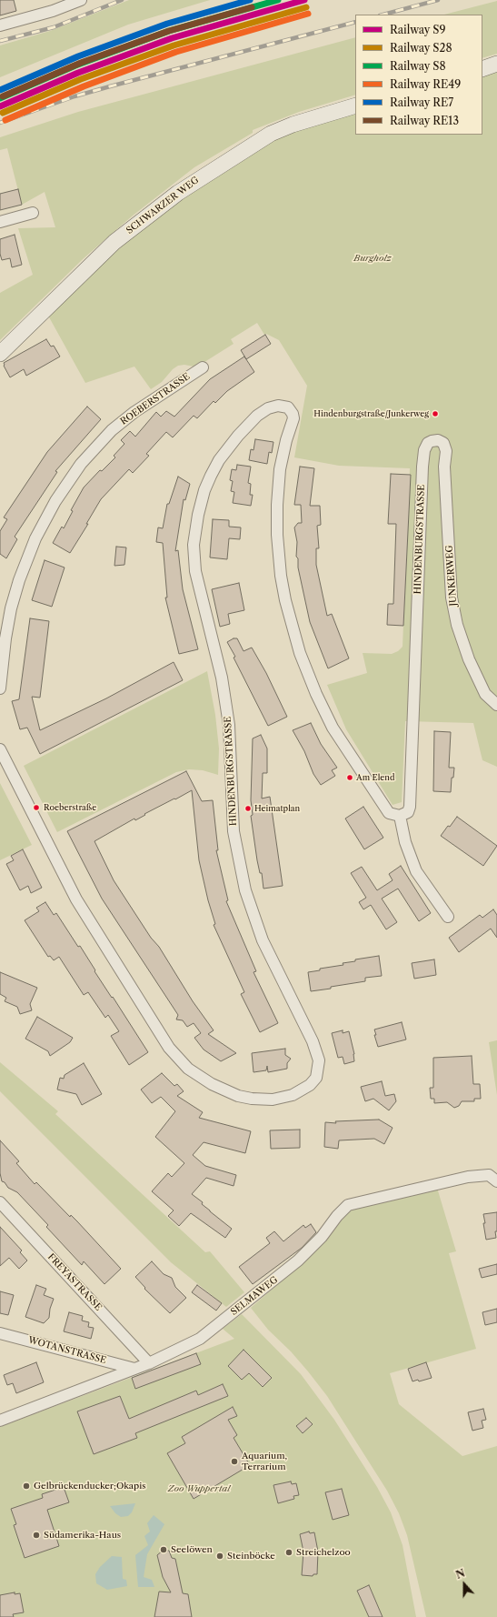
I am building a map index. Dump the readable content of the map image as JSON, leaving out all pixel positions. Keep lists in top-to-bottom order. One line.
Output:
{"streets":{"street":["SCHWARZER WEG","ROEBERSTRASSE","HINDENBURGSTRASSE","JUNKERWEG","FREYASTRASSE","SELMAWEG","WOTANSTRASSE"]},"crossings":[["HINDENBURGSTRASSE","JUNKERWEG"],["FREYASTRASSE","SELMAWEG"],["SELMAWEG","WOTANSTRASSE"]],"parks":["Burgholz","Zoo Wuppertal"],"places":["Hindenburgstraße/Junkerweg","Am Elend","Roeberstraße","Heimatplan","Aquarium, Terrarium","Gelbrückenducker;Okapis","Südamerika-Haus","Seelöwen","Streichelzoo","Steinböcke"],"lines":["rail line S9","rail line S8","rail line RE7","rail line S28","rail line RE13","rail line RE49"],"legend":["Railway S9","Railway S28","Railway S8","Railway RE49","Railway RE7","Railway RE13"],"north":"top"}
